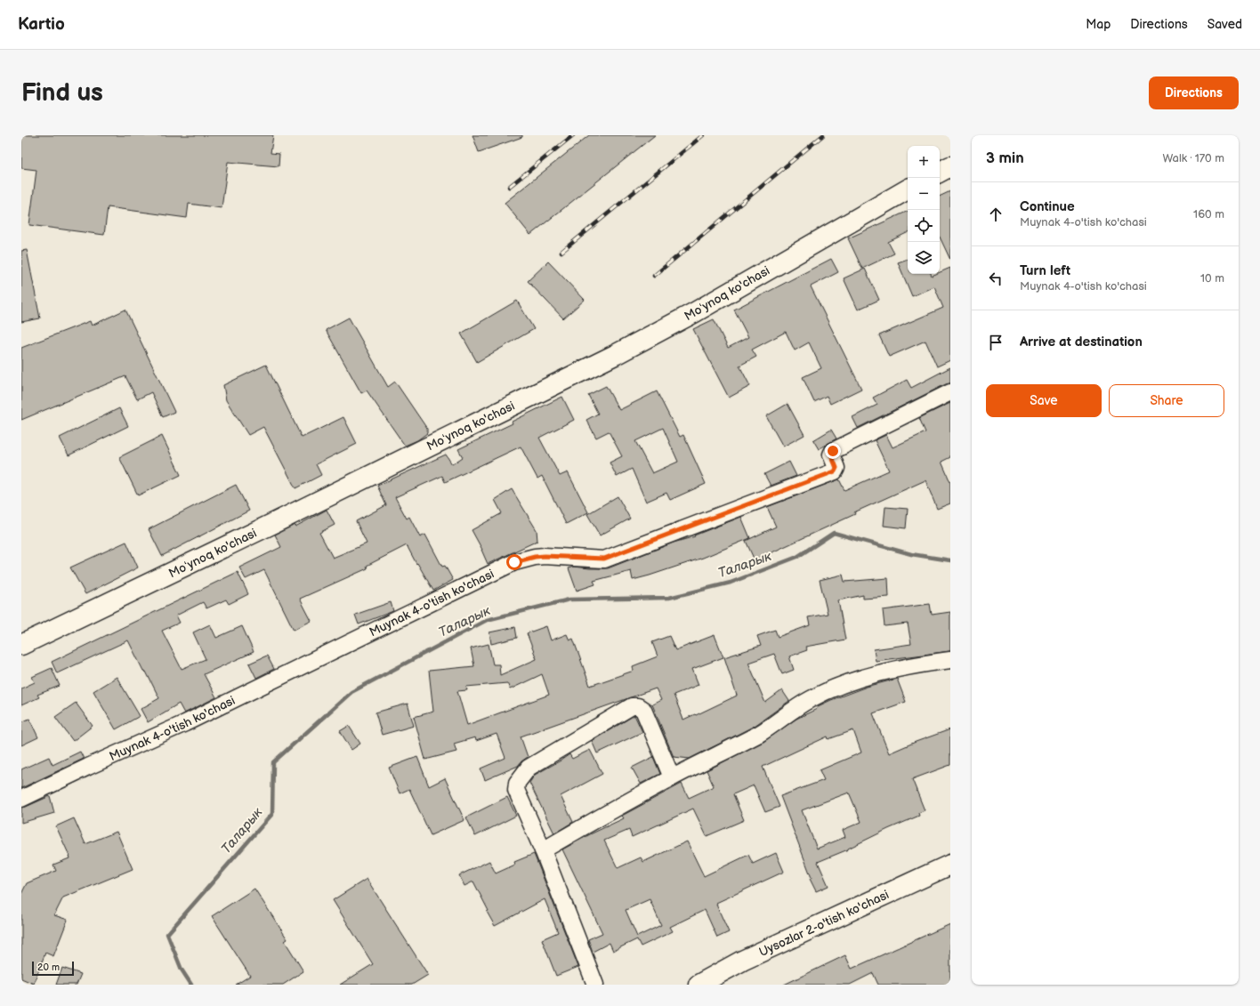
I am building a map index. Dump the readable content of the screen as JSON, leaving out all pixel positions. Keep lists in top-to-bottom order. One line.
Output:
{"streets":{"street":["Moʻynoq ko'chasi","Muynak 4-o'tish ko'chasi","Uysozlar 2-o'tish ko'chasi"]},"water":["Таларык"],"scale_bar":"20 m","page":{"header":"Kartio","nav":["Map","Directions","Saved"],"buttons":["Directions",["Save","Share"]],"title":"Find us","heading":["3 min","Walk · 170 m"],"map_buttons":["+","−"],"list":[["Continue","Muynak 4-o'tish ko'chasi","160 m"],["Turn left","Muynak 4-o'tish ko'chasi","10 m"],"Arrive at destination"],"scale":"20 m"}}
